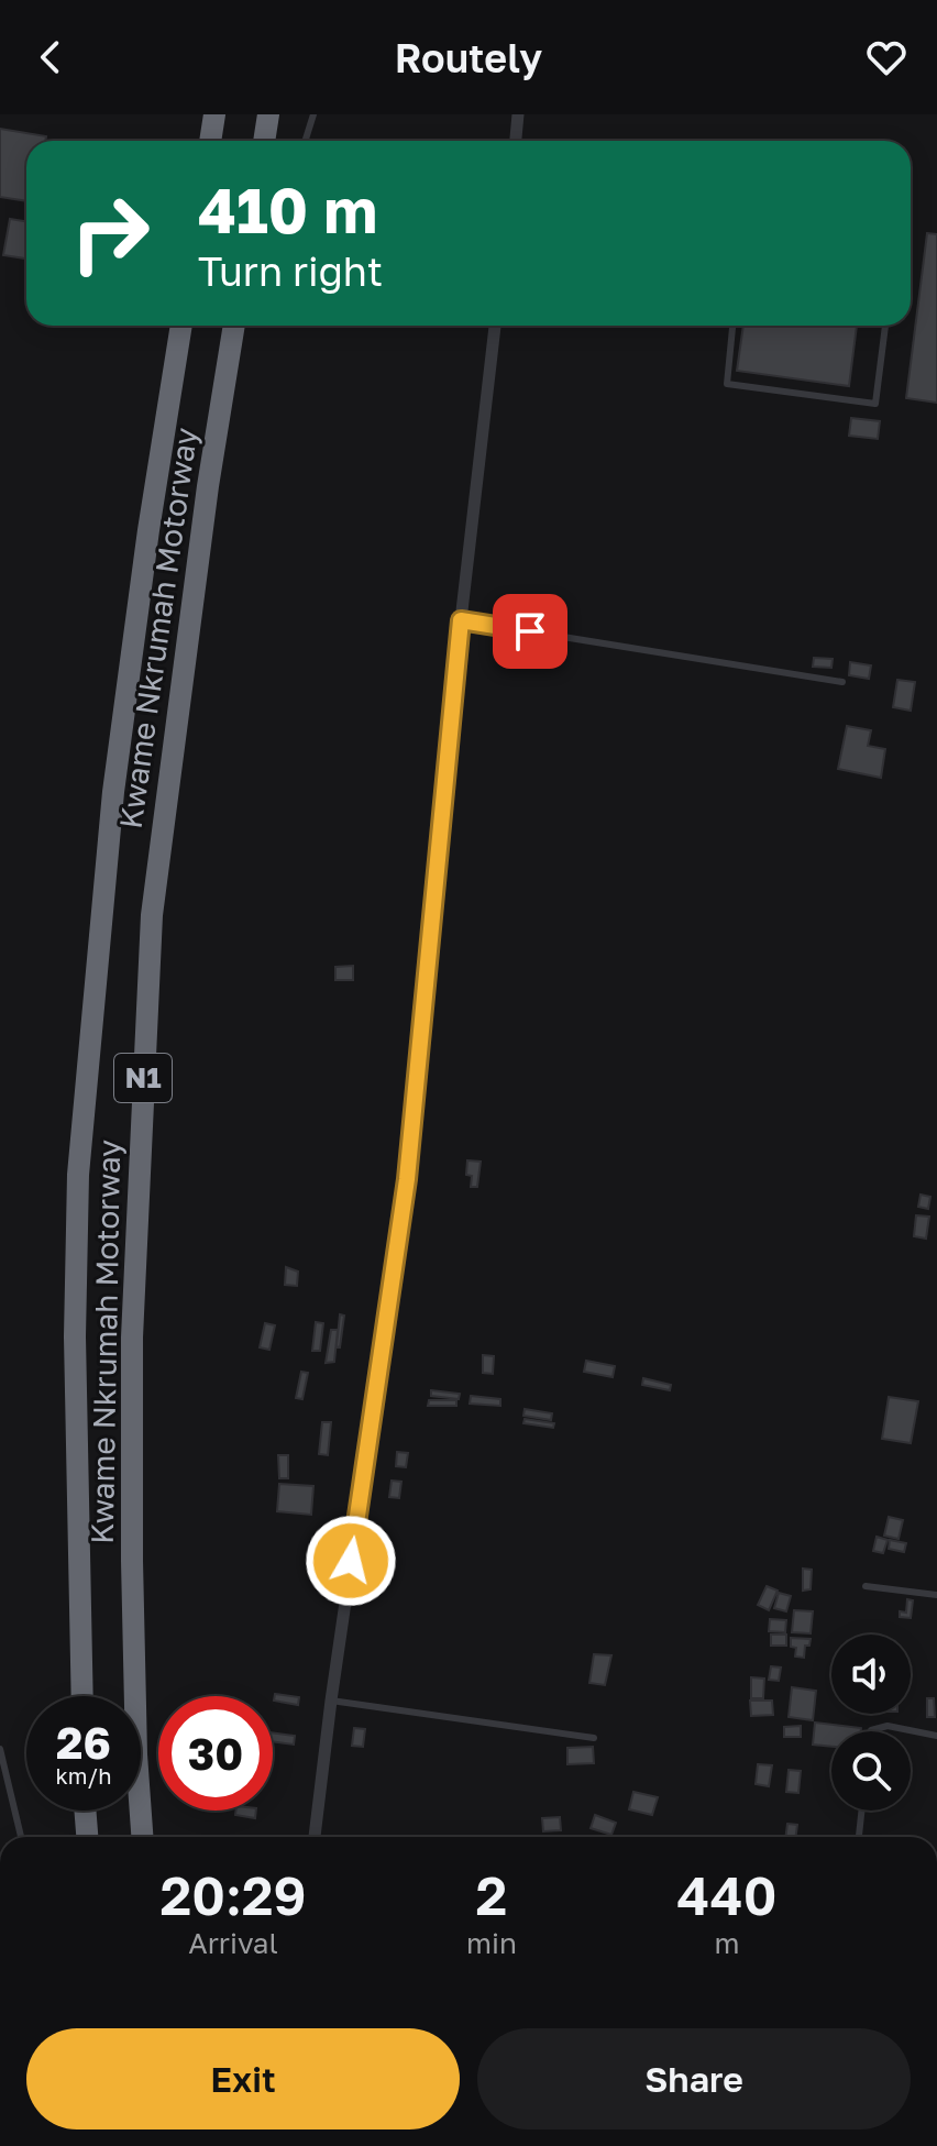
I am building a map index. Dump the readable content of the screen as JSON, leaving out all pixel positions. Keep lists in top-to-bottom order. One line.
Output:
{"streets":{"highway":["Kwame Nkrumah Motorway","N1"]},"page":{"header":"Routely","turn":["410 m","Turn right"],"speed":"26 km/h","limit":"30","eta":["20:29","Arrival","2","min","440","m"],"buttons":["Exit","Share"]}}
